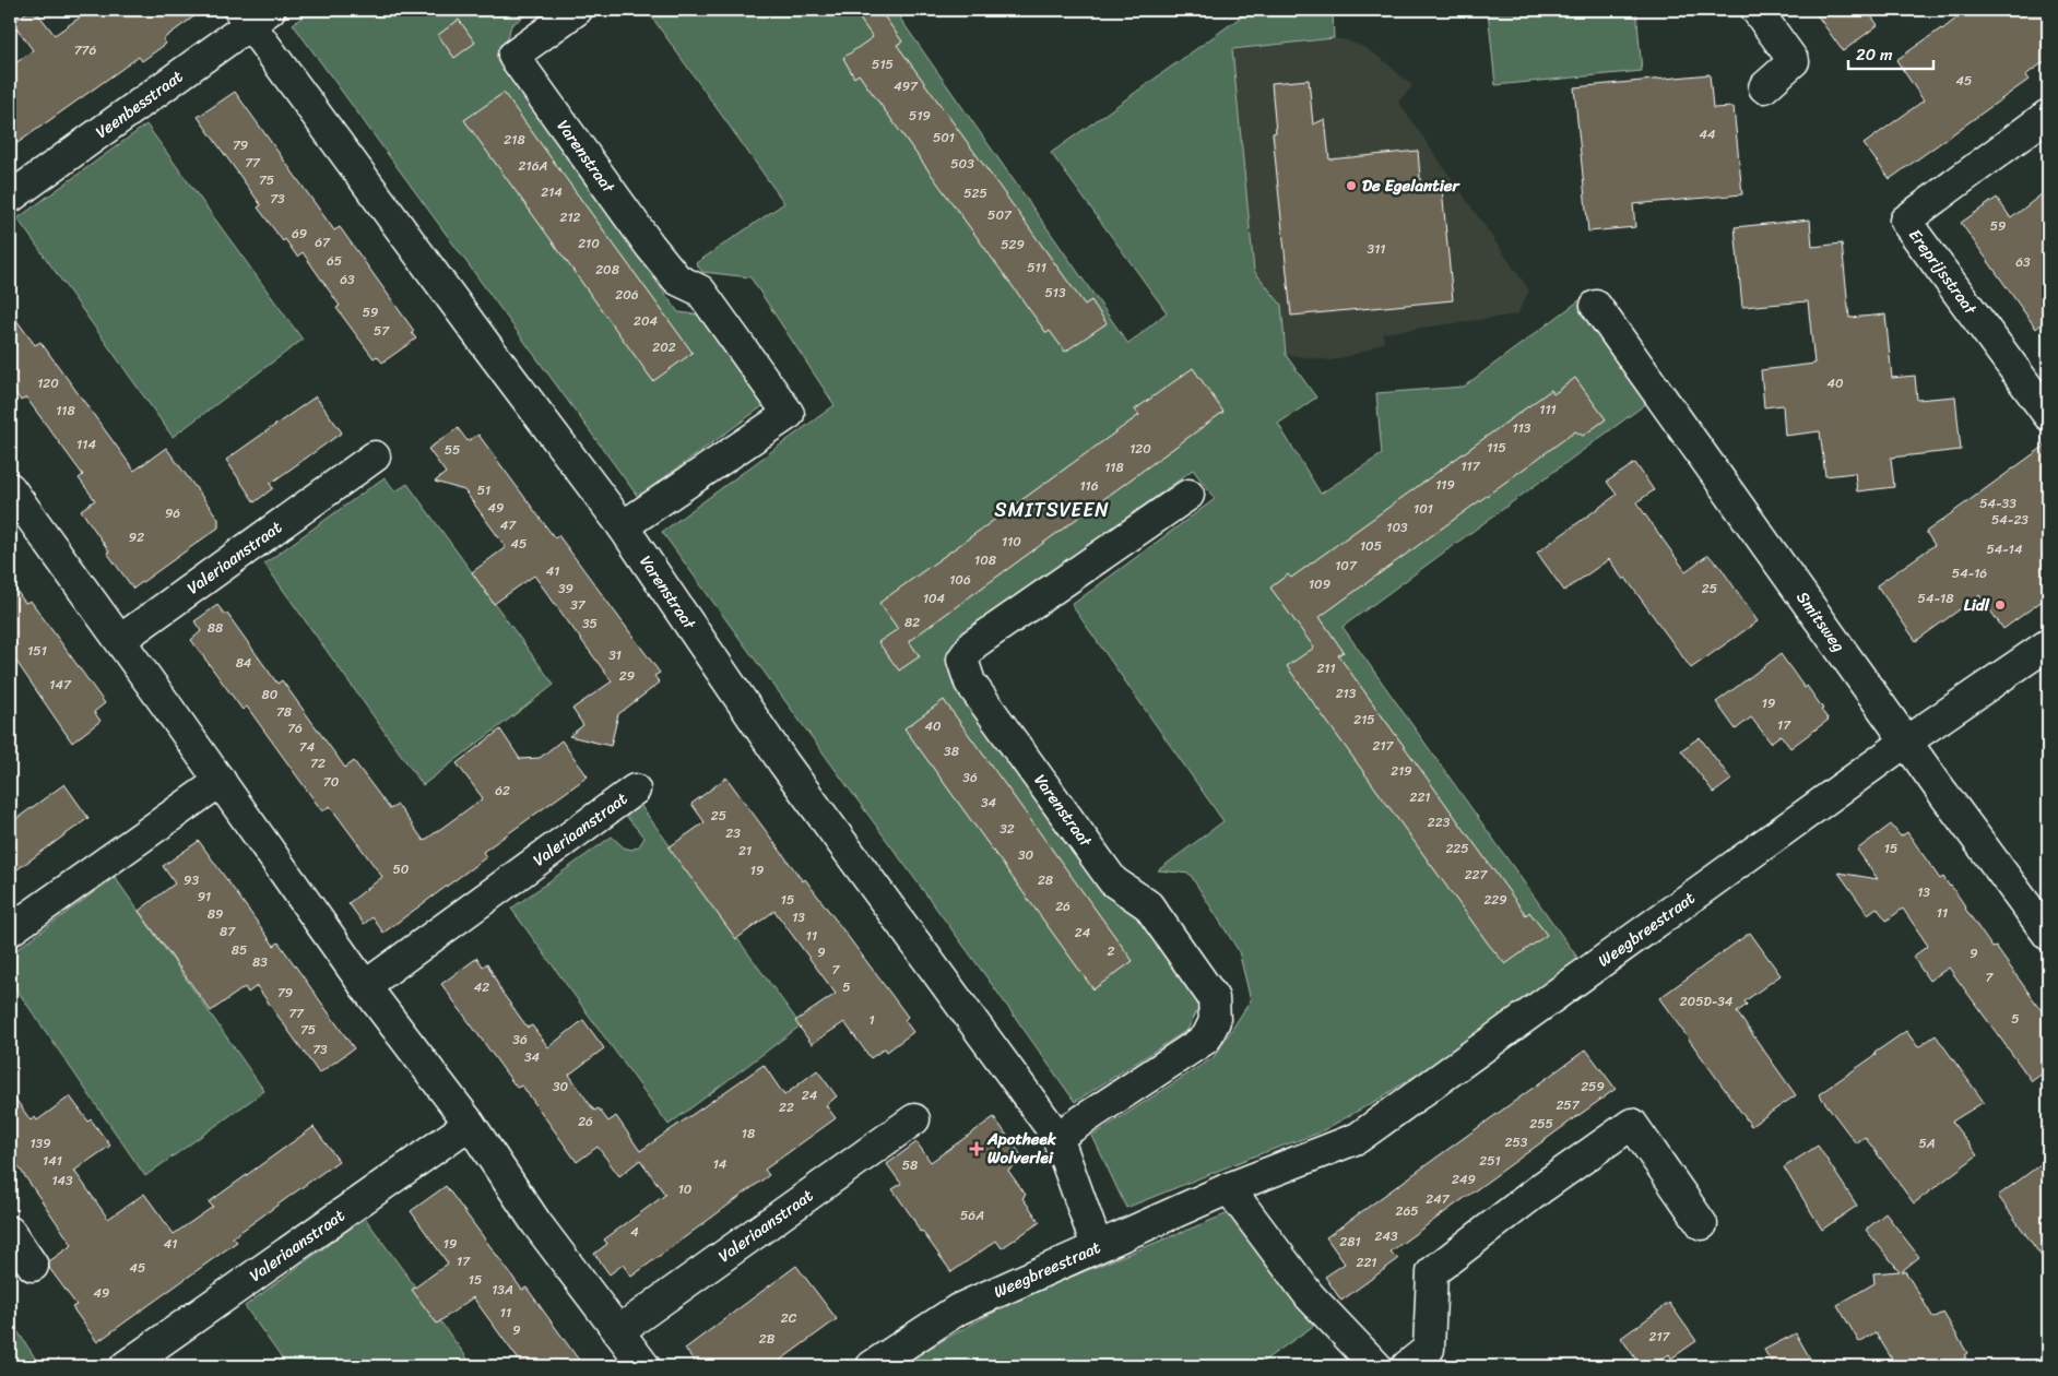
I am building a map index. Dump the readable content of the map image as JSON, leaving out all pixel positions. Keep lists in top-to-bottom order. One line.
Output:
{"streets":{"street":["Veenbesstraat","Varenstraat","Ereprijsstraat","Valeriaanstraat","Smitsweg","Weegbreestraat"]},"crossings":[["Veenbesstraat","Varenstraat"],["Varenstraat","Weegbreestraat"],["Smitsweg","Weegbreestraat"]],"districts":["SMITSVEEN"],"places":{"other":["De Egelantier","Lidl"],"health":["Apotheek Wolverlei"]},"house_numbers":["776","515","45","497","519","44","501","218","79","77","503","216A","75","214","525","73","507","212","59","69","67","210","529","311","65","63","511","208","63","513","206","59","204","57","202","120","40","111","118","113","114","115","120","55","117","118","119","116","51","54-33","49","101","96","54-23","47","103","92","110","45","105","54-14","108","107","41","54-16","106","109","39","25","104","54-18","37","82","35","88","151","31","84","211","29","147","213","80","19","78","215","17","40","76","217","74","38","72","219","36","70","62","221","34","25","223","32","23","225","15","21","30","50","19","227","93","28","13","91","15","229","26","11","89","13","87","24","11","85","2","9","9","83","7","7","42","5","79","205D-34","77","5","1","75","36","73","34","30","259","24","257","22","26","255","18","253","139","5A","141","251","14","58","249","143","10","247","265","56A","4","243","281","41","19","17","221","45","15","13A","49","11","2C","9","217","2B"],"scale_bar":"20 m"}
